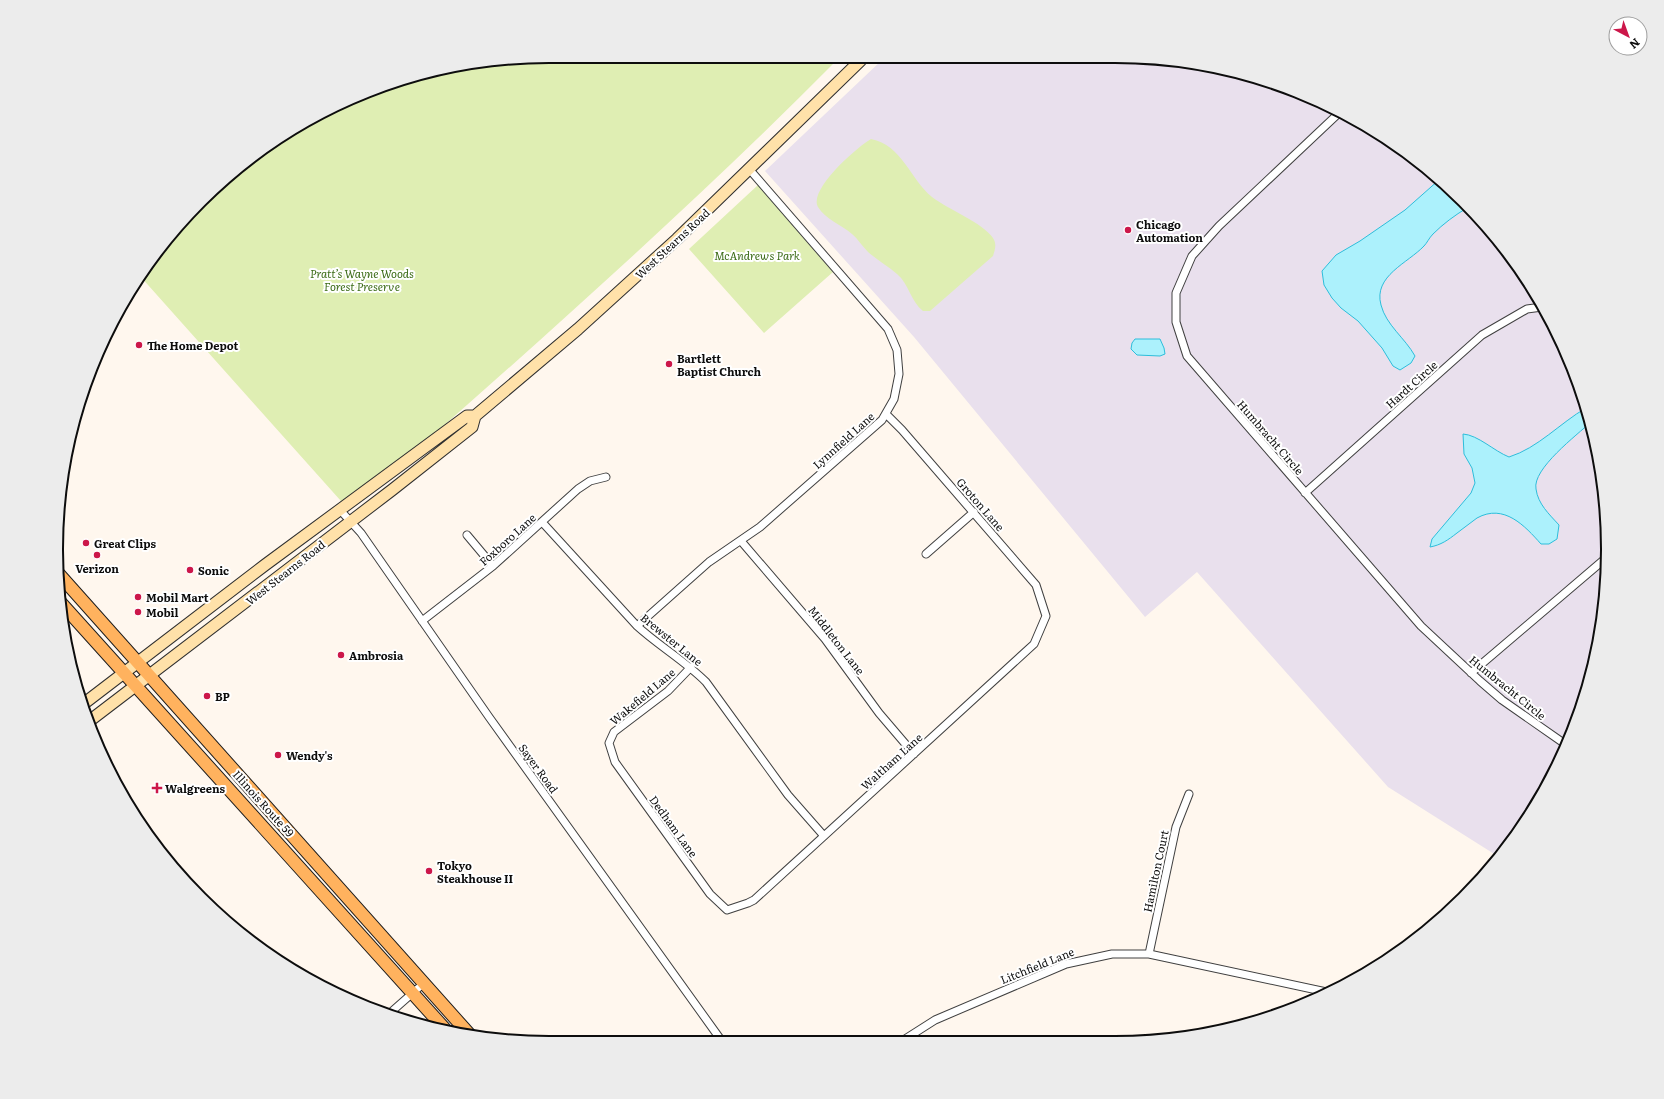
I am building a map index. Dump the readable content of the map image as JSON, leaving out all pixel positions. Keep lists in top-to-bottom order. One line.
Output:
{"streets":{"main road":["West Stearns Road","Illinois Route 59"],"street":["Hardt Circle","Humbracht Circle","Lynnfield Lane","Groton Lane","Foxboro Lane","Brewster Lane","Middleton Lane","Wakefield Lane","Waltham Lane","Sayer Road","Dedham Lane","Hamilton Court","Litchfield Lane"]},"crossings":[["West Stearns Road","Lynnfield Lane"],["West Stearns Road","Sayer Road"],["West Stearns Road","Illinois Route 59"],["Hardt Circle","Humbracht Circle"],["Lynnfield Lane","Groton Lane"],["Lynnfield Lane","Brewster Lane"],["Lynnfield Lane","Middleton Lane"],["Groton Lane","Waltham Lane"],["Foxboro Lane","Brewster Lane"],["Foxboro Lane","Sayer Road"],["Brewster Lane","Wakefield Lane"],["Brewster Lane","Waltham Lane"],["Middleton Lane","Waltham Lane"],["Wakefield Lane","Dedham Lane"],["Waltham Lane","Dedham Lane"],["Hamilton Court","Litchfield Lane"]],"parks":["McAndrews Park","Pratt’s Wayne Woods Forest Preserve"],"places":{"other":["Chicago Automation","The Home Depot","Bartlett Baptist Church","Great Clips","Verizon","Sonic","Mobil Mart","Mobil","Ambrosia","BP","Wendy's","Tokyo Steakhouse II"],"health":["Walgreens"]},"north":"bottom right"}
